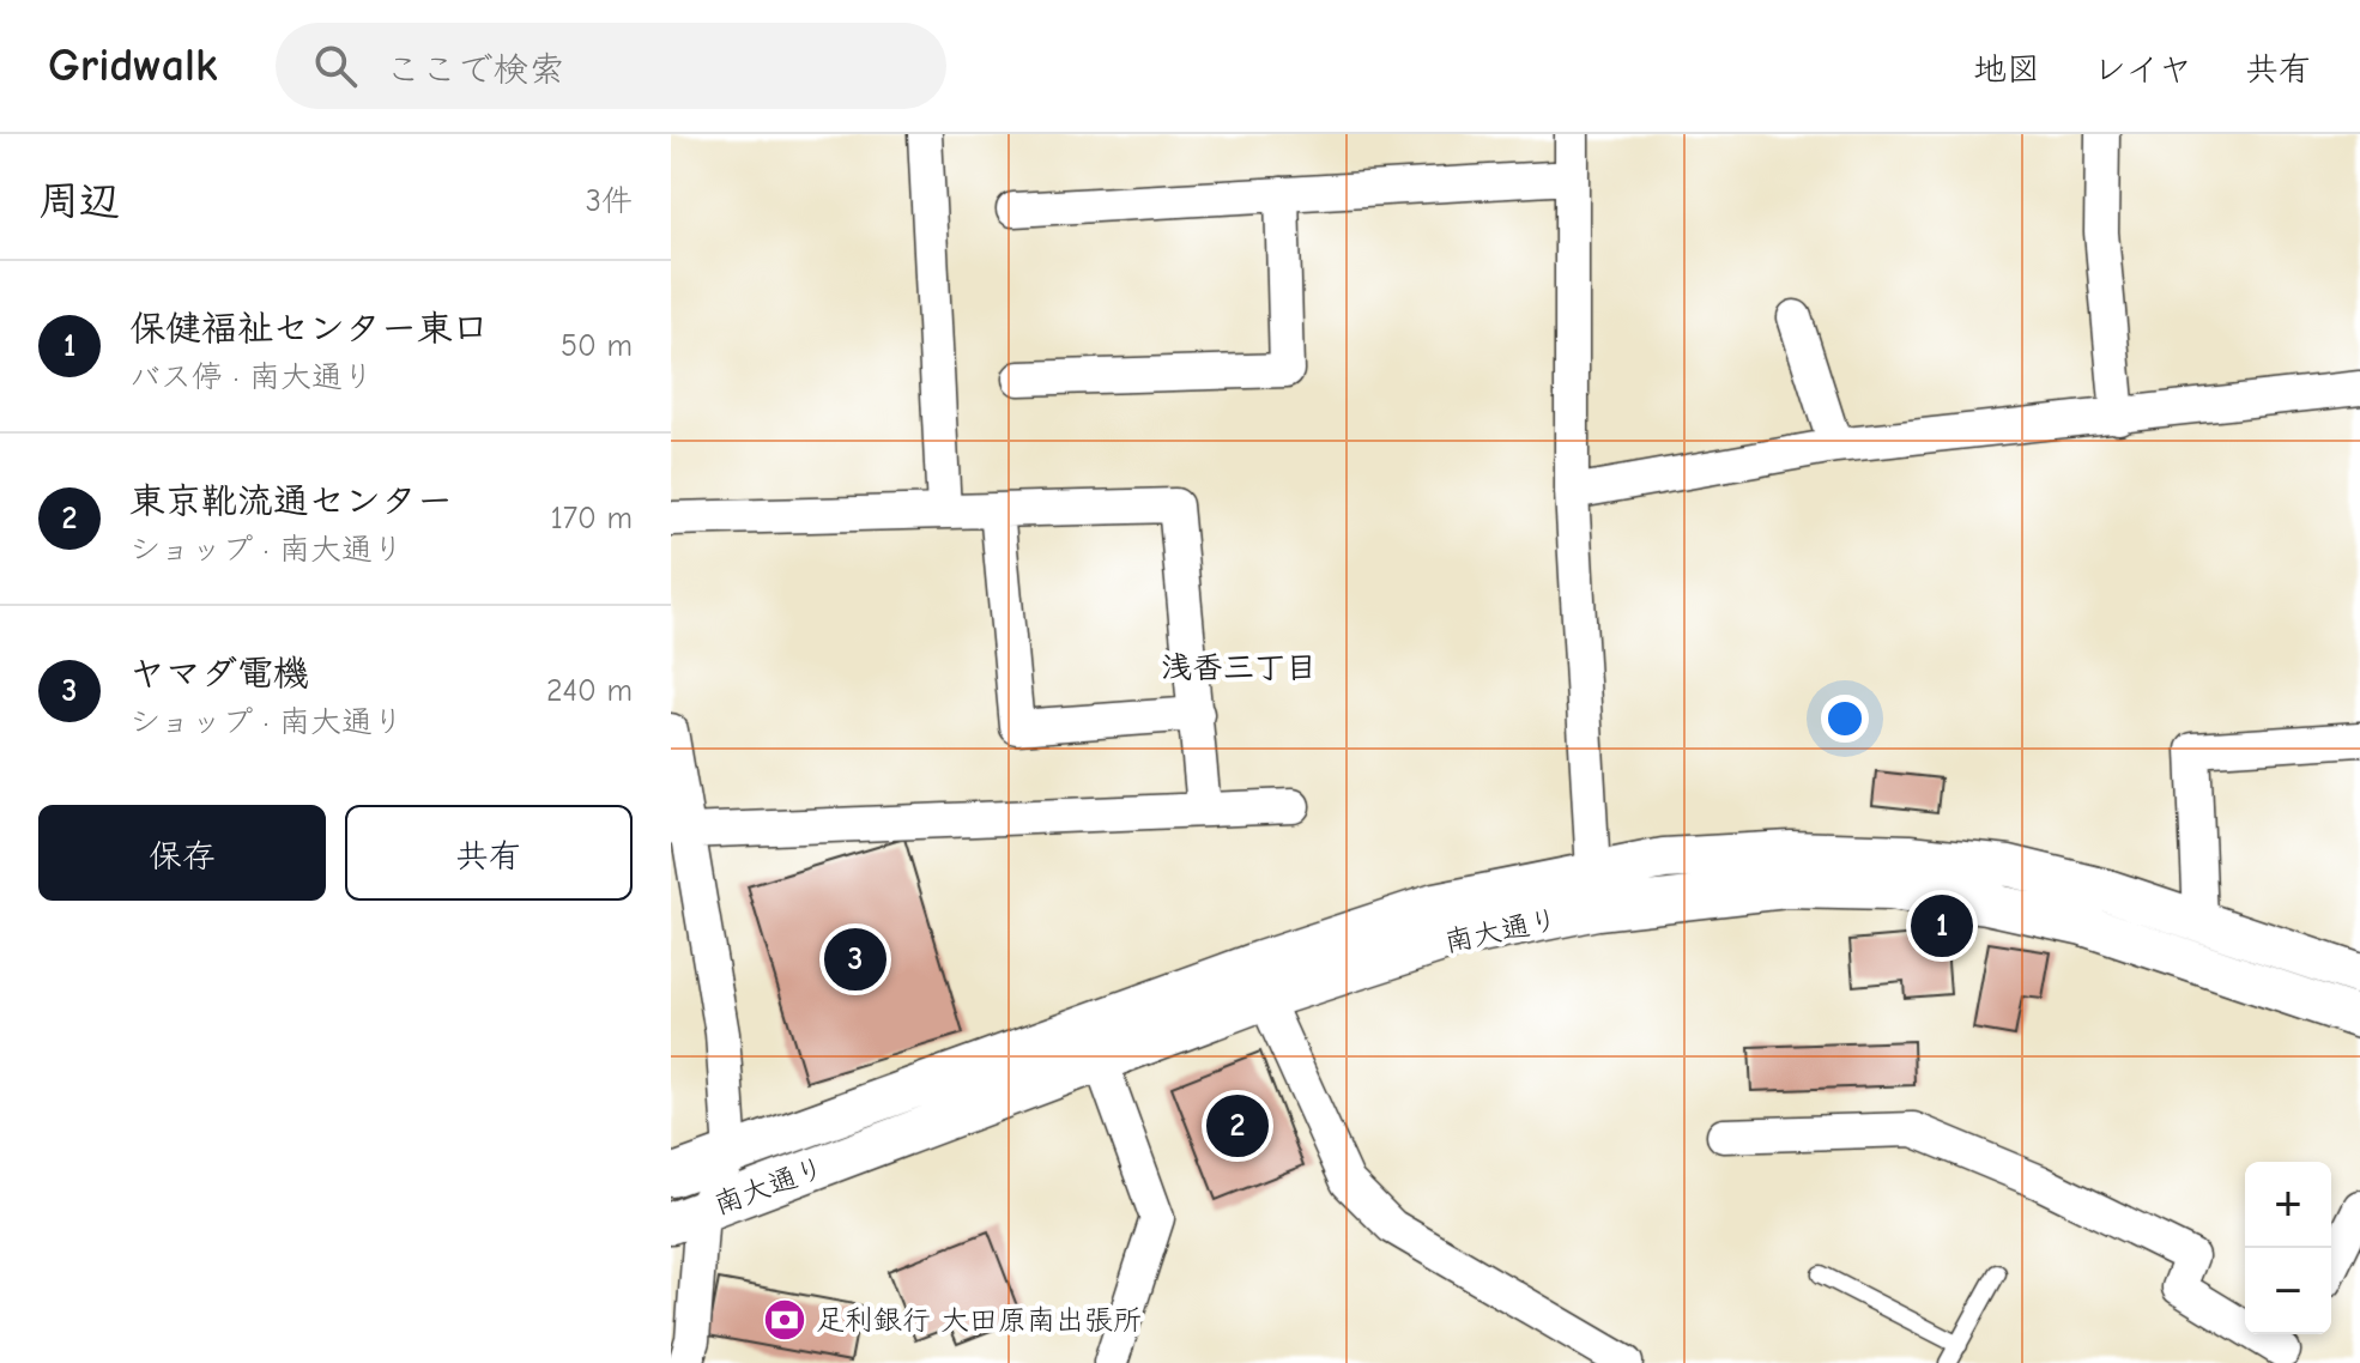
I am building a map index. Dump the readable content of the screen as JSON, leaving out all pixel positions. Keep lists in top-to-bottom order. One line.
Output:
{"streets":{"street":["南大通り"]},"districts":["浅香三丁目"],"places":{"bank":["足利銀行 大田原南出張所"]},"page":{"header":"Gridwalk","search":"ここで検索","nav":["地図","レイヤ","共有"],"heading":["周辺","3件"],"list":[{"mark":"1","name":"保健福祉センター東口","note":"バス停 · 南大通り","value":"50 m"},{"mark":"2","name":"東京靴流通センター","note":"ショップ · 南大通り","value":"170 m"},{"mark":"3","name":"ヤマダ電機","note":"ショップ · 南大通り","value":"240 m"}],"buttons":["保存","共有"],"pins":["1","3","2"],"map_buttons":["+","−"]}}
